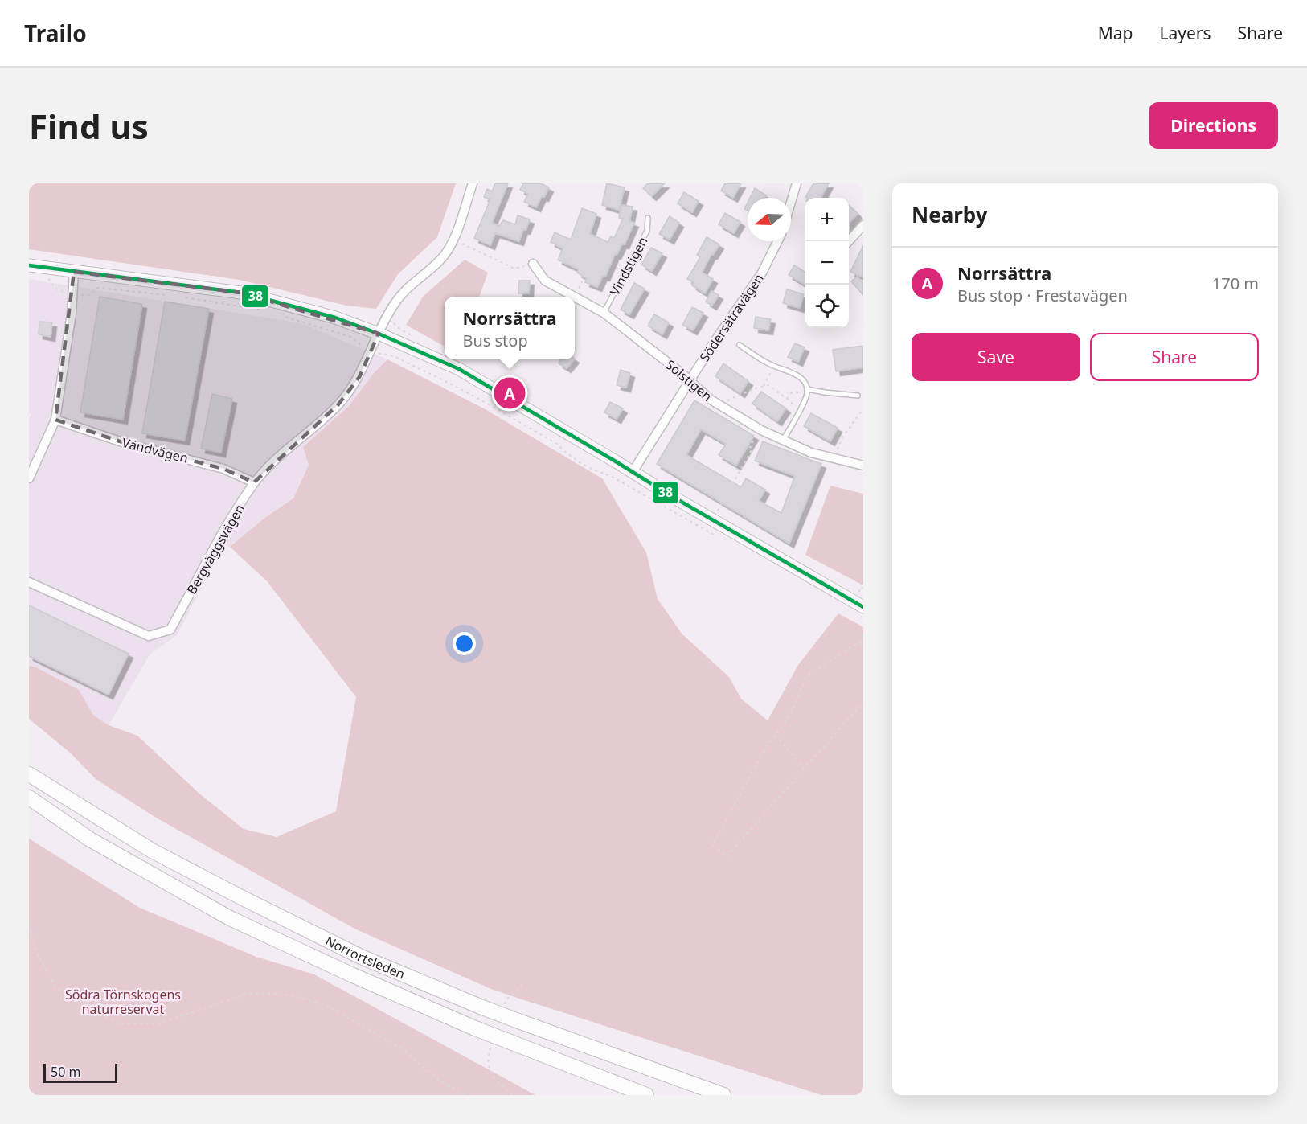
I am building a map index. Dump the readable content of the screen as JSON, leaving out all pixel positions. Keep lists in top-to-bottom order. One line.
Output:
{"streets":{"highway":["Norrortsleden"],"street":["Södersätravägen","Solstigen","Vändvägen","Bergväggsvägen"],"lane":["Vindstigen"]},"crossings":[["Vindstigen","Solstigen"],["Södersätravägen","Solstigen"],["Vändvägen","Bergväggsvägen"]],"parks":["Södra Törnskogens naturreservat"],"lines":["transit line 38"],"scale_bar":"50 m","north":"left","page":{"header":"Trailo","nav":["Map","Layers","Share"],"buttons":["Directions",["Save","Share"]],"title":"Find us","heading":"Nearby","map_buttons":["+","−"],"list":[{"mark":"A","name":"Norrsättra","note":"Bus stop · Frestavägen","value":"170 m"}],"popup":["Norrsättra","Bus stop"],"pins":"A","scale":"50 m"}}
